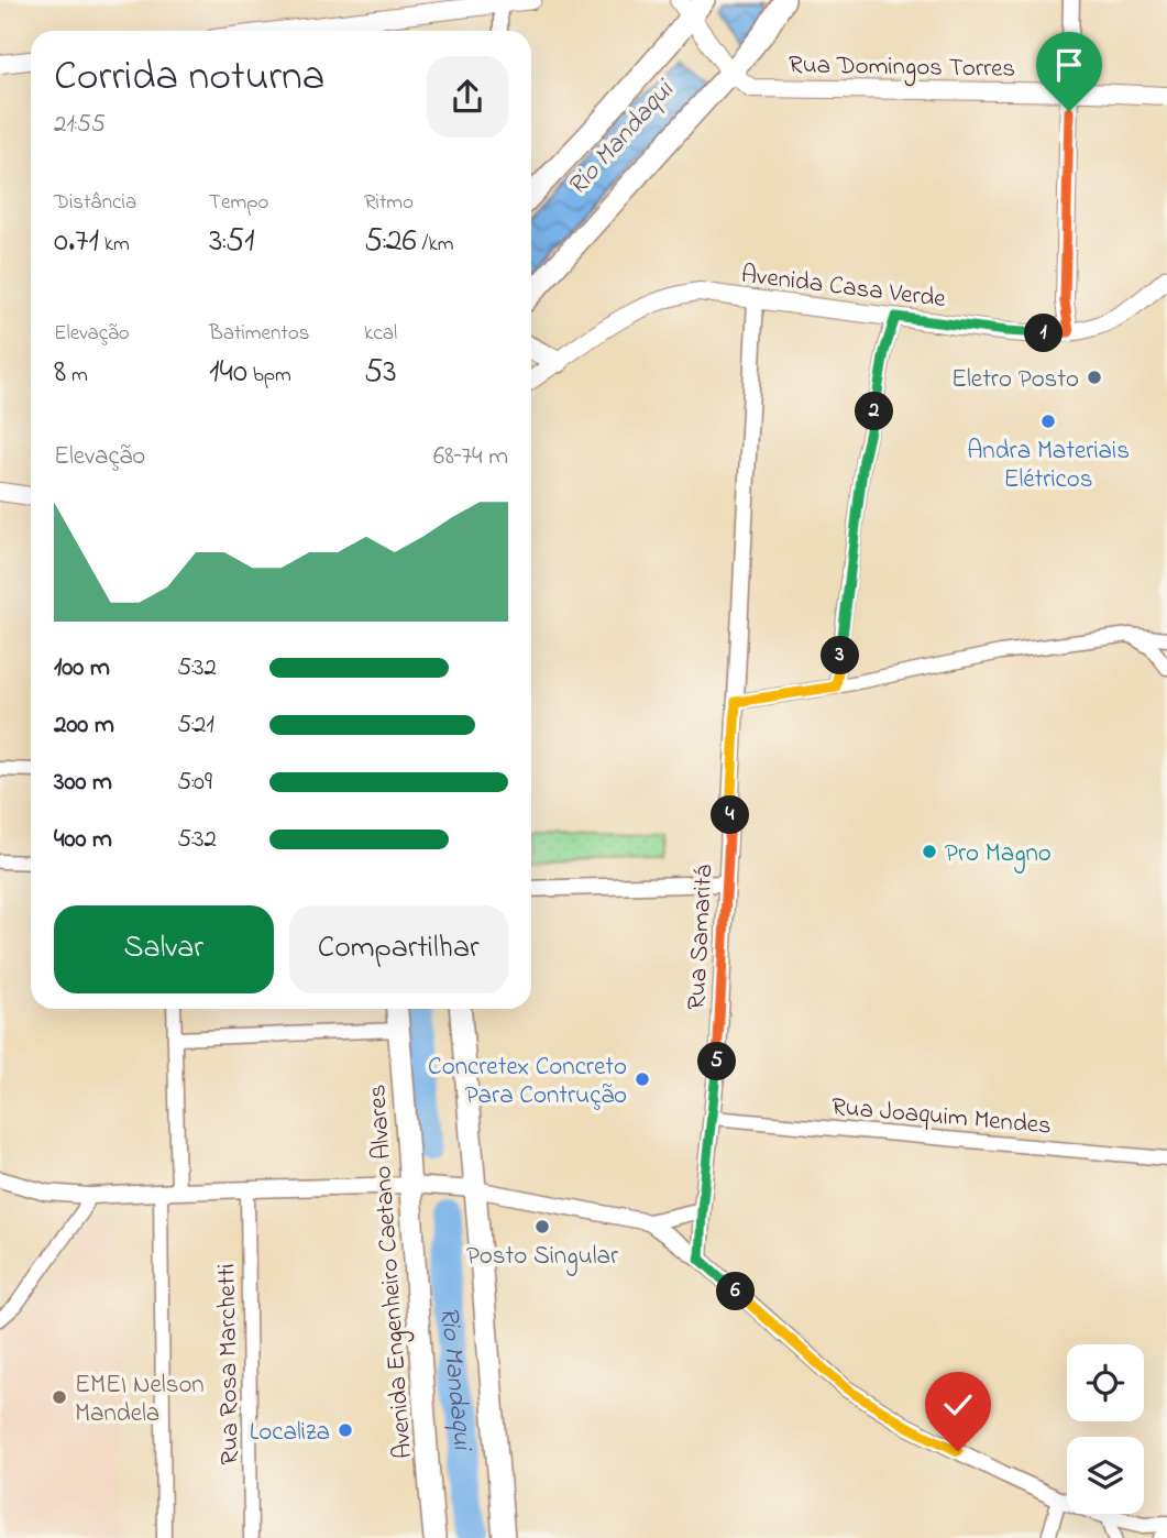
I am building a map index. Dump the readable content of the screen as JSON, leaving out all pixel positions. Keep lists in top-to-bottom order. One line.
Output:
{"streets":{"main road":["Rua Domingos Torres","Avenida Casa Verde","Avenida Engenheiro Caetano Alvares"],"street":["Rua Samaritá","Rua Joaquim Mendes","Rua Rosa Marchetti"]},"crossings":[["Avenida Casa Verde","Rua Samaritá"],["Rua Samaritá","Rua Joaquim Mendes"]],"water":["Rio Mandaqui"],"places":["Eletro Posto","Andra Materiais Elétricos","Pro Magno","Concretex Concreto Para Contrução","Posto Singular","EMEI Nelson Mandela","Localiza"],"page":{"heading":["Corrida noturna","21:55"],"stats":[["Distância","0.71 km"],["Tempo","3:51"],["Ritmo","5:26 /km"],["Elevação","8 m"],["Batimentos","140 bpm"],["kcal","53"]],"pins":["1","2","3","4","5","6"],"chart":["Elevação","68–74 m"],"list":[{"name":"100 m","note":"5:32"},{"name":"200 m","note":"5:21"},{"name":"300 m","note":"5:09"},{"name":"400 m","note":"5:32"}],"buttons":["Salvar","Compartilhar"]}}
